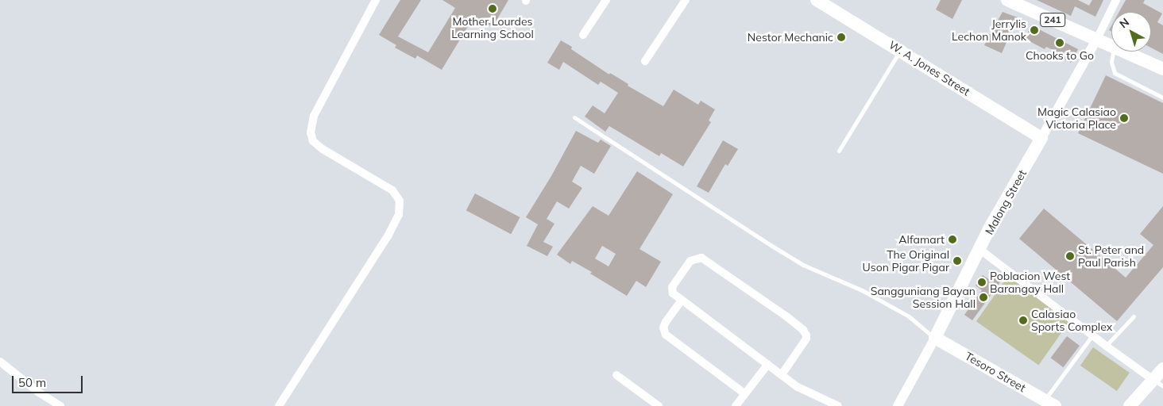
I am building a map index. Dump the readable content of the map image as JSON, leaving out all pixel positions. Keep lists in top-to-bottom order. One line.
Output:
{"streets":{"main road":["241","W. A. Jones Street","Malong Street","Tesoro Street"]},"crossings":[["241","Malong Street"],["W. A. Jones Street","Malong Street"],["Malong Street","Tesoro Street"]],"places":["Mother Lourdes Learning School","Jerrylis Lechon Manok","Nestor Mechanic","Chooks to Go","Magic Calasiao Victoria Place","Alfamart","St. Peter and Paul Parish","The Original Uson Pigar Pigar","Poblacion West Barangay Hall","Sangguniang Bayan Session Hall","Calasiao Sports Complex"],"scale_bar":"50 m","north":"top left"}
